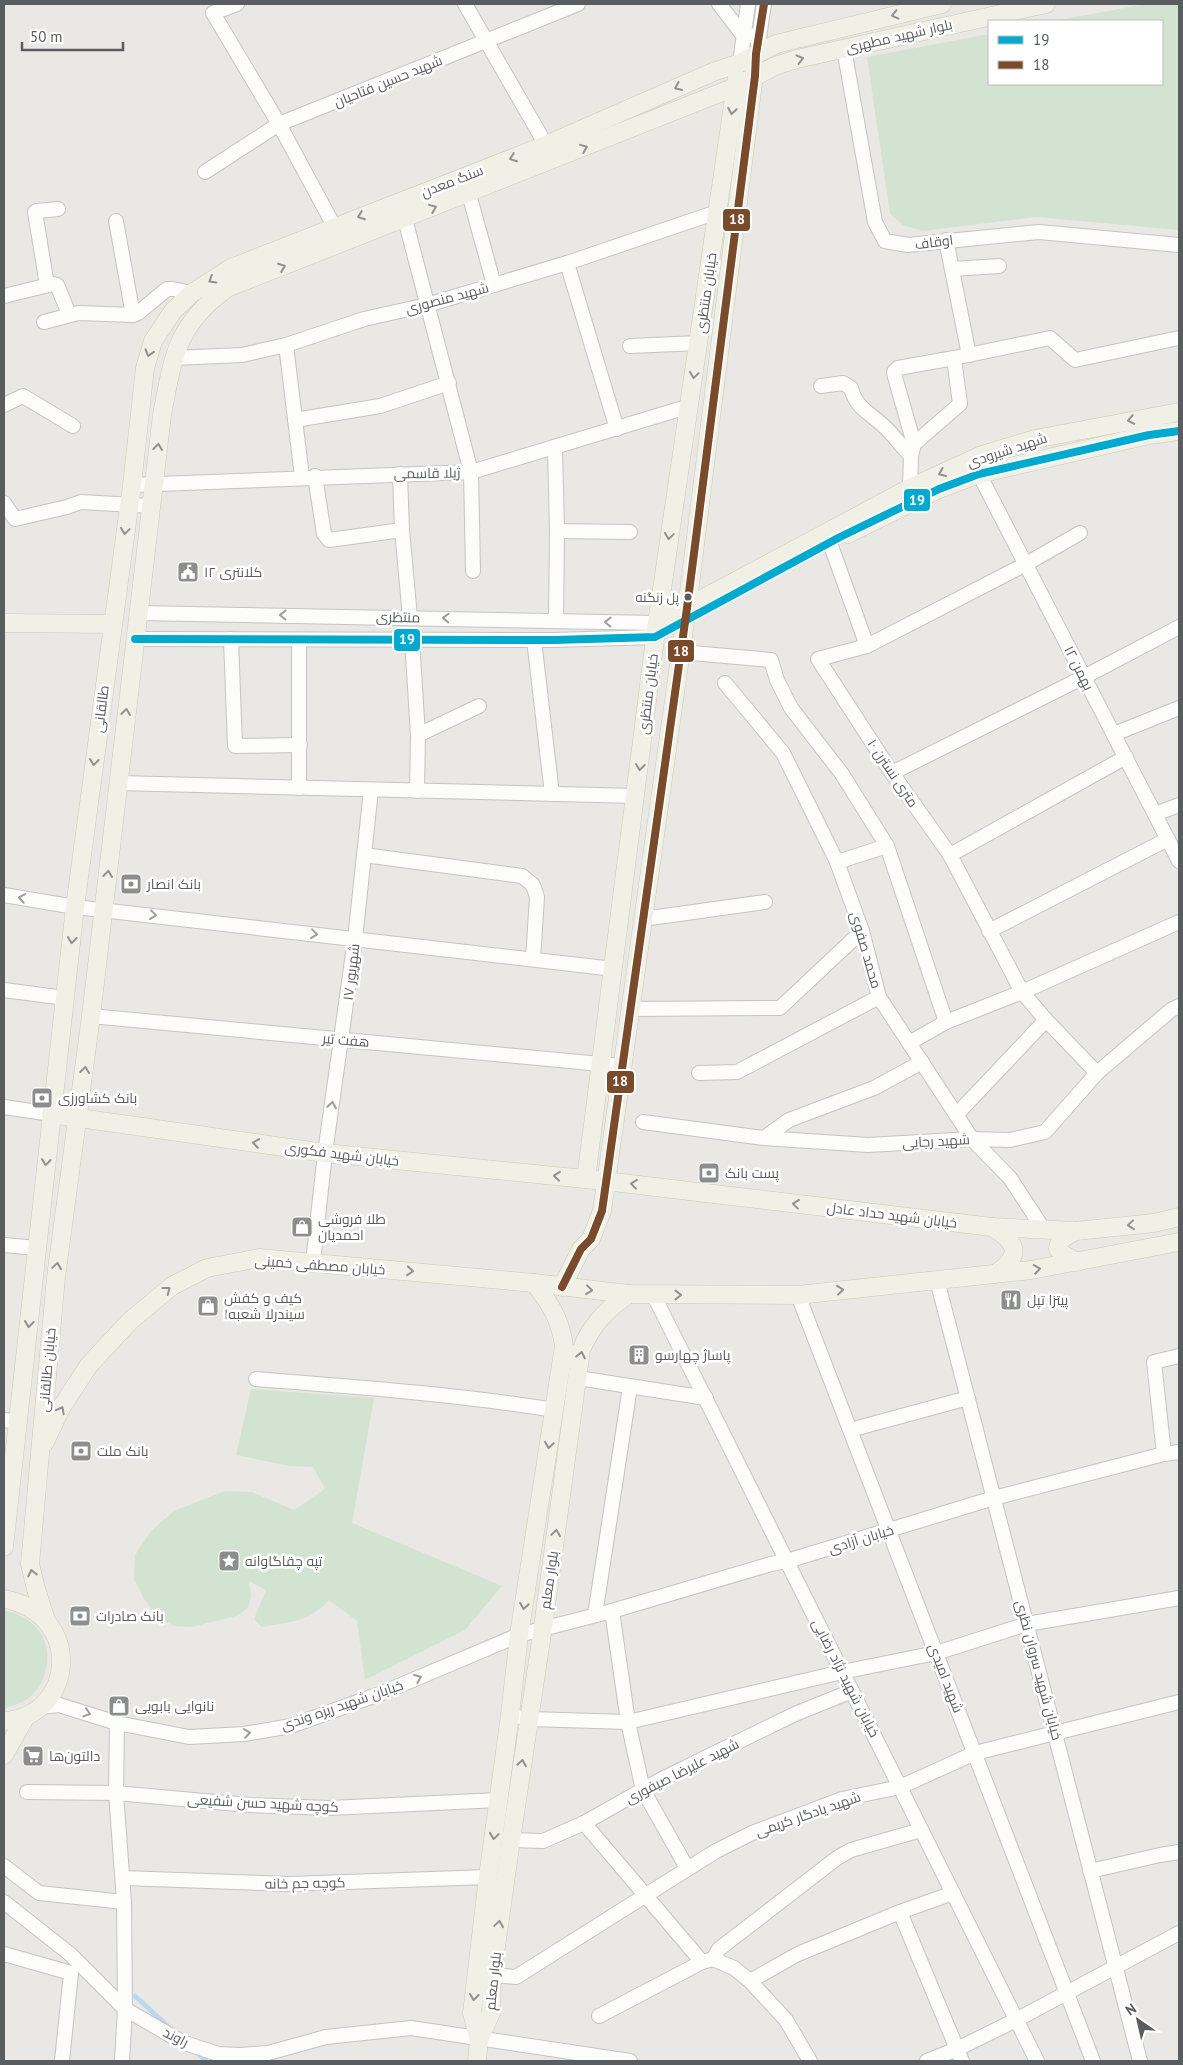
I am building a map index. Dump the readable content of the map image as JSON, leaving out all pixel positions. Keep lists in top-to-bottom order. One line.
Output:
{"streets":{"main road":["بلوار شهید مطهری","سنگ معدن","خیابان منتظری","شهید شیرودی","طالقانی","خیابان شهید فکوری","خیابان شهید حداد عادل","خیابان مصطفی خمینی","خیابان طالقانی","بلوار معلم"],"street":["شهید حسین فتاحیان","اوقاف","شهید منصوری","ژیلا قاسمی","منتظری","۱۲ بهمن","۱۰ متری نسترن","محمد صفوی","۱۷ شهریور","هفت تیر","شهید رجایی","خیابان آزادی","خیابان شهید سروان نظری","خیابان شهید نژاد رضایی","شهید امیدی","خیابان شهید ریزه وندی","شهید علیرضا صیفوری","کوچه شهید حسن شفیعی","شهید یادگار کریمی","کوچه جم خانه","راوند"]},"crossings":[["بلوار شهید مطهری","سنگ معدن"],["بلوار شهید مطهری","اوقاف"],["بلوار شهید مطهری","خیابان منتظری"],["سنگ معدن","خیابان منتظری"],["سنگ معدن","طالقانی"],["خیابان منتظری","شهید منصوری"],["خیابان منتظری","شهید شیرودی"],["خیابان منتظری","ژیلا قاسمی"],["خیابان منتظری","منتظری"],["خیابان منتظری","هفت تیر"],["خیابان منتظری","خیابان شهید فکوری"],["خیابان منتظری","خیابان شهید حداد عادل"],["خیابان منتظری","خیابان مصطفی خمینی"],["شهید منصوری","طالقانی"],["شهید شیرودی","۱۲ بهمن"],["ژیلا قاسمی","طالقانی"],["منتظری","طالقانی"],["۱۲ بهمن","۱۰ متری نسترن"],["طالقانی","هفت تیر"],["طالقانی","خیابان شهید فکوری"],["طالقانی","خیابان طالقانی"],["۱۰ متری نسترن","شهید رجایی"],["محمد صفوی","شهید رجایی"],["محمد صفوی","خیابان شهید حداد عادل"],["۱۷ شهریور","هفت تیر"],["۱۷ شهریور","خیابان شهید فکوری"],["۱۷ شهریور","خیابان مصطفی خمینی"],["خیابان شهید فکوری","خیابان شهید حداد عادل"],["خیابان شهید فکوری","خیابان طالقانی"],["خیابان مصطفی خمینی","خیابان طالقانی"],["خیابان مصطفی خمینی","بلوار معلم"],["خیابان طالقانی","خیابان شهید ریزه وندی"],["خیابان آزادی","بلوار معلم"],["خیابان آزادی","خیابان شهید سروان نظری"],["خیابان آزادی","خیابان شهید نژاد رضایی"],["خیابان آزادی","شهید امیدی"],["خیابان آزادی","خیابان شهید ریزه وندی"],["بلوار معلم","خیابان شهید ریزه وندی"],["بلوار معلم","شهید علیرضا صیفوری"],["بلوار معلم","کوچه شهید حسن شفیعی"],["بلوار معلم","شهید یادگار کریمی"],["بلوار معلم","کوچه جم خانه"],["بلوار معلم","راوند"],["خیابان شهید سروان نظری","شهید یادگار کریمی"],["خیابان شهید نژاد رضایی","شهید علیرضا صیفوری"],["خیابان شهید نژاد رضایی","شهید یادگار کریمی"],["شهید امیدی","شهید یادگار کریمی"]],"one_way":["خیابان شهید فکوری","خیابان مصطفی خمینی","خیابان شهید ریزه وندی"],"places":{"public building":["کلانتری ۱۲"],"other":["پل زنگنه"],"bank":["بانک انصار","بانک کشاورزی","پست بانک","بانک ملت","بانک صادرات"],"shop":["طلا فروشی احمدیان","کیف و کفش سیندرلا شعبه۱","نانوایی بابویی"],"restaurant":["پیتزا تپل"],"building":["پاساژ چهارسو"],"place":["تپه چقاگاوانه"],"supermarket":["دالتون‌ها"]},"lines":["transit line 18","transit line 19"],"legend":["19","18"],"scale_bar":"50 m","north":"top left"}
